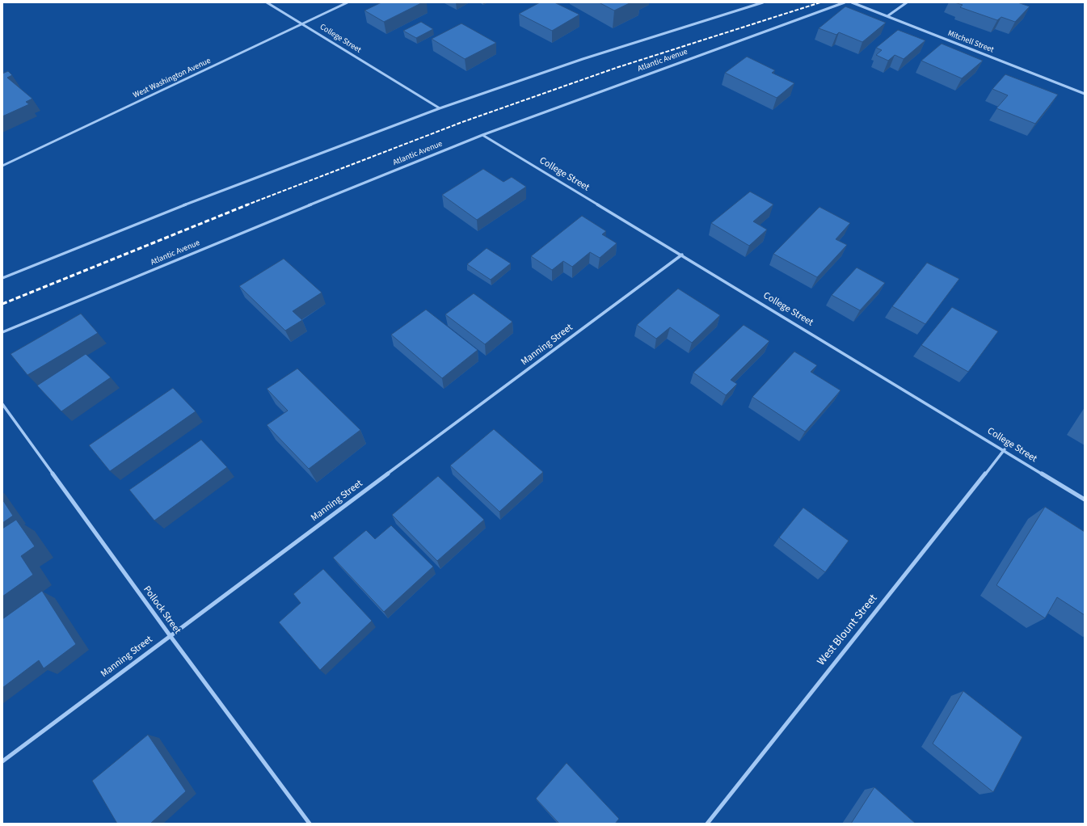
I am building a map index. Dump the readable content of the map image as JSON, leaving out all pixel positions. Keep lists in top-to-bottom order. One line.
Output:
{"streets":{"street":["College Street","Mitchell Street","Atlantic Avenue","West Washington Avenue","Manning Street","Pollock Street","West Blount Street"]},"crossings":[["College Street","Atlantic Avenue"],["College Street","West Washington Avenue"],["College Street","Manning Street"],["College Street","West Blount Street"],["Manning Street","Pollock Street"]]}
